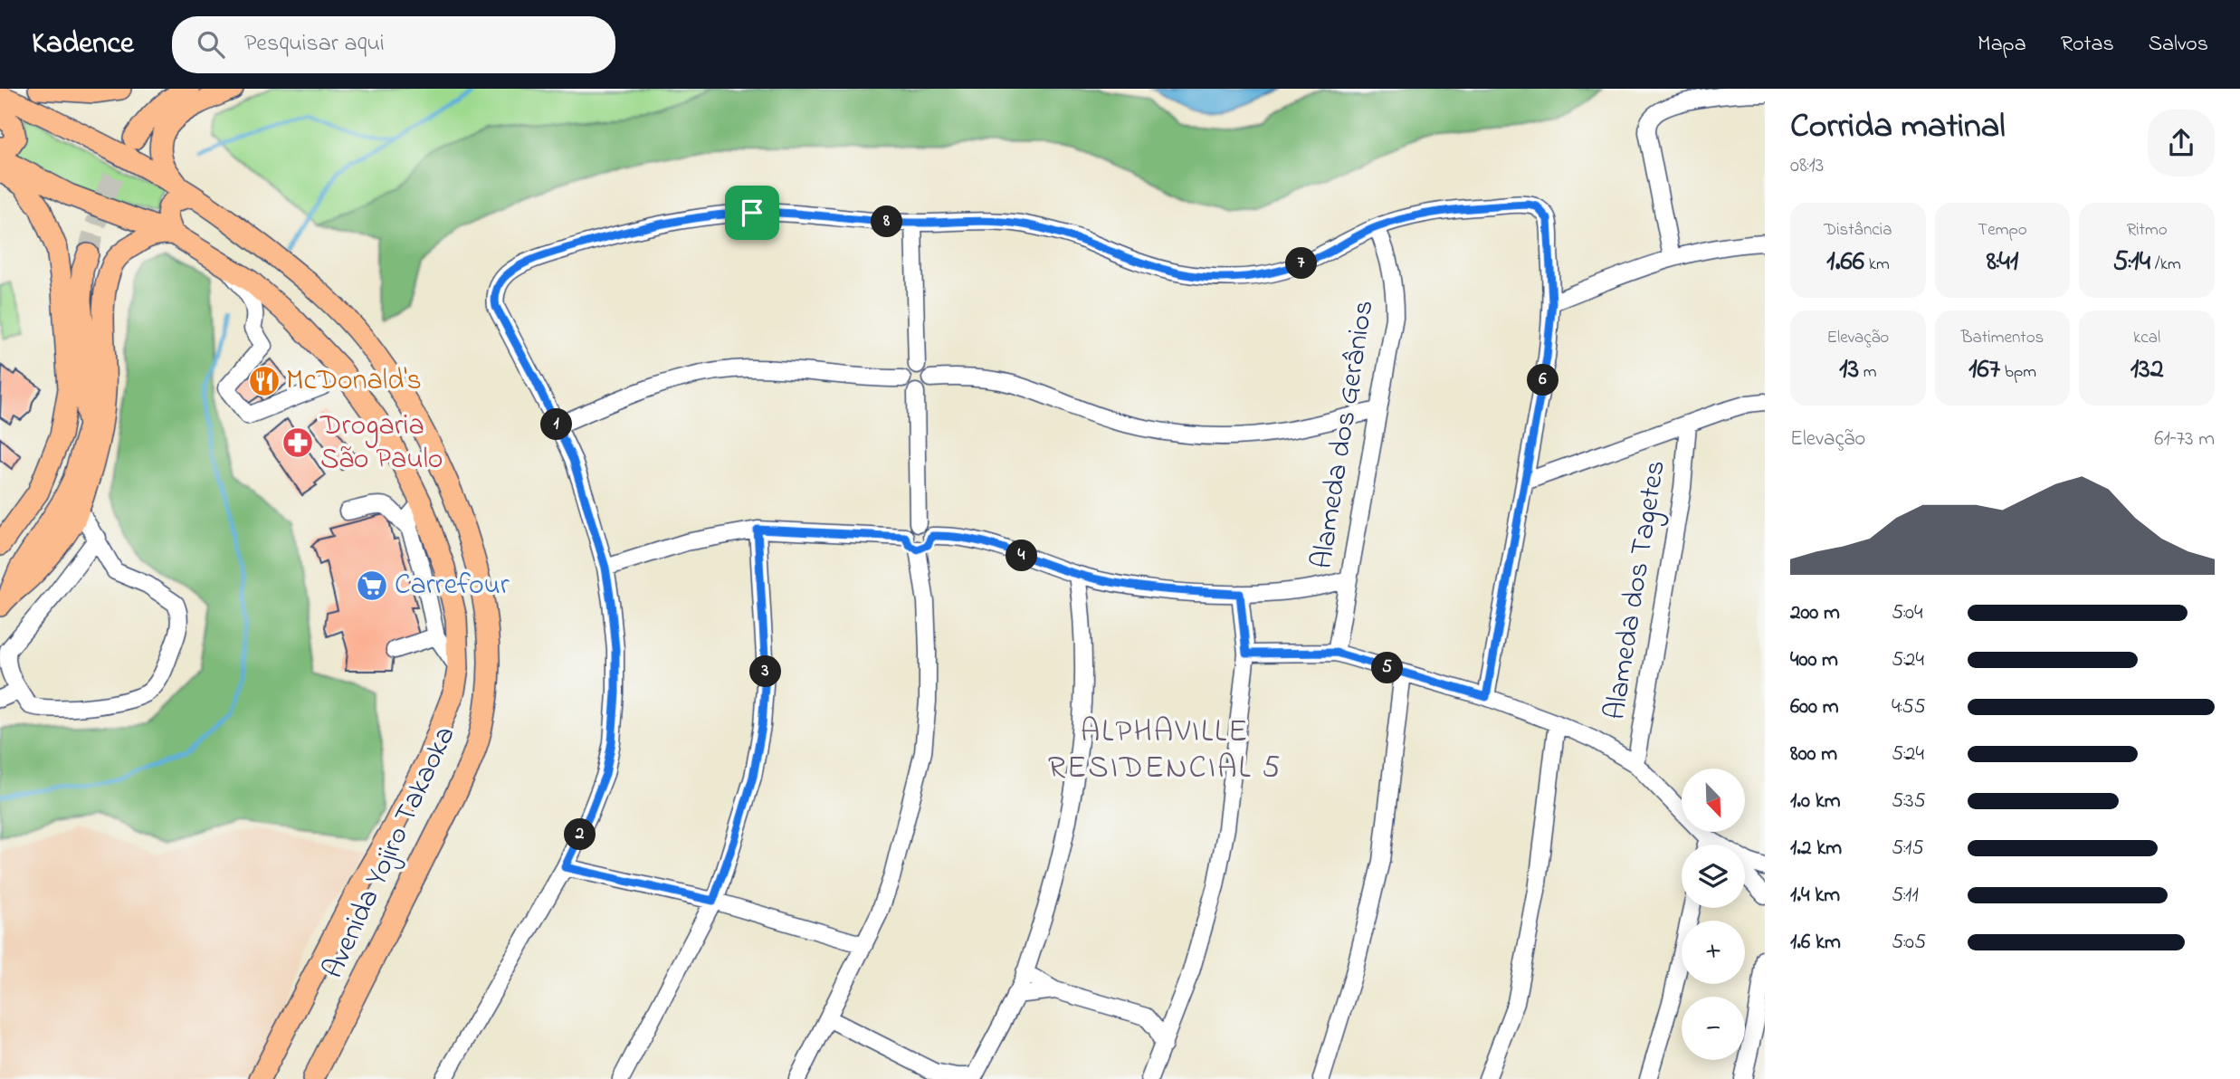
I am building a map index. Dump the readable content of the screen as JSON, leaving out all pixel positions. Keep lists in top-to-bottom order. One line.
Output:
{"streets":{"main road":["Avenida Yojiro Takaoka"],"street":["Alameda dos Gerânios","Alameda dos Tagetes"]},"districts":["ALPHAVILLE RESIDENCIAL 5"],"places":{"restaurant":["McDonald's"],"pharmacy":["Drogaria São Paulo"],"supermarket":["Carrefour"]},"north":"bottom right","page":{"header":"Kadence","search":"Pesquisar aqui","nav":["Mapa","Rotas","Salvos"],"heading":["Corrida matinal","08:13"],"stats":[["Distância","1.66 km"],["Tempo","8:41"],["Ritmo","5:14 /km"],["Elevação","13 m"],["Batimentos","167 bpm"],["kcal","132"]],"pins":["8","7","6","1","4","5","3","2"],"chart":["Elevação","61–73 m"],"list":[{"name":"200 m","note":"5:04"},{"name":"400 m","note":"5:24"},{"name":"600 m","note":"4:55"},{"name":"800 m","note":"5:24"},{"name":"1.0 km","note":"5:35"},{"name":"1.2 km","note":"5:15"},{"name":"1.4 km","note":"5:11"},{"name":"1.6 km","note":"5:05"}],"map_buttons":["+","−"]}}
